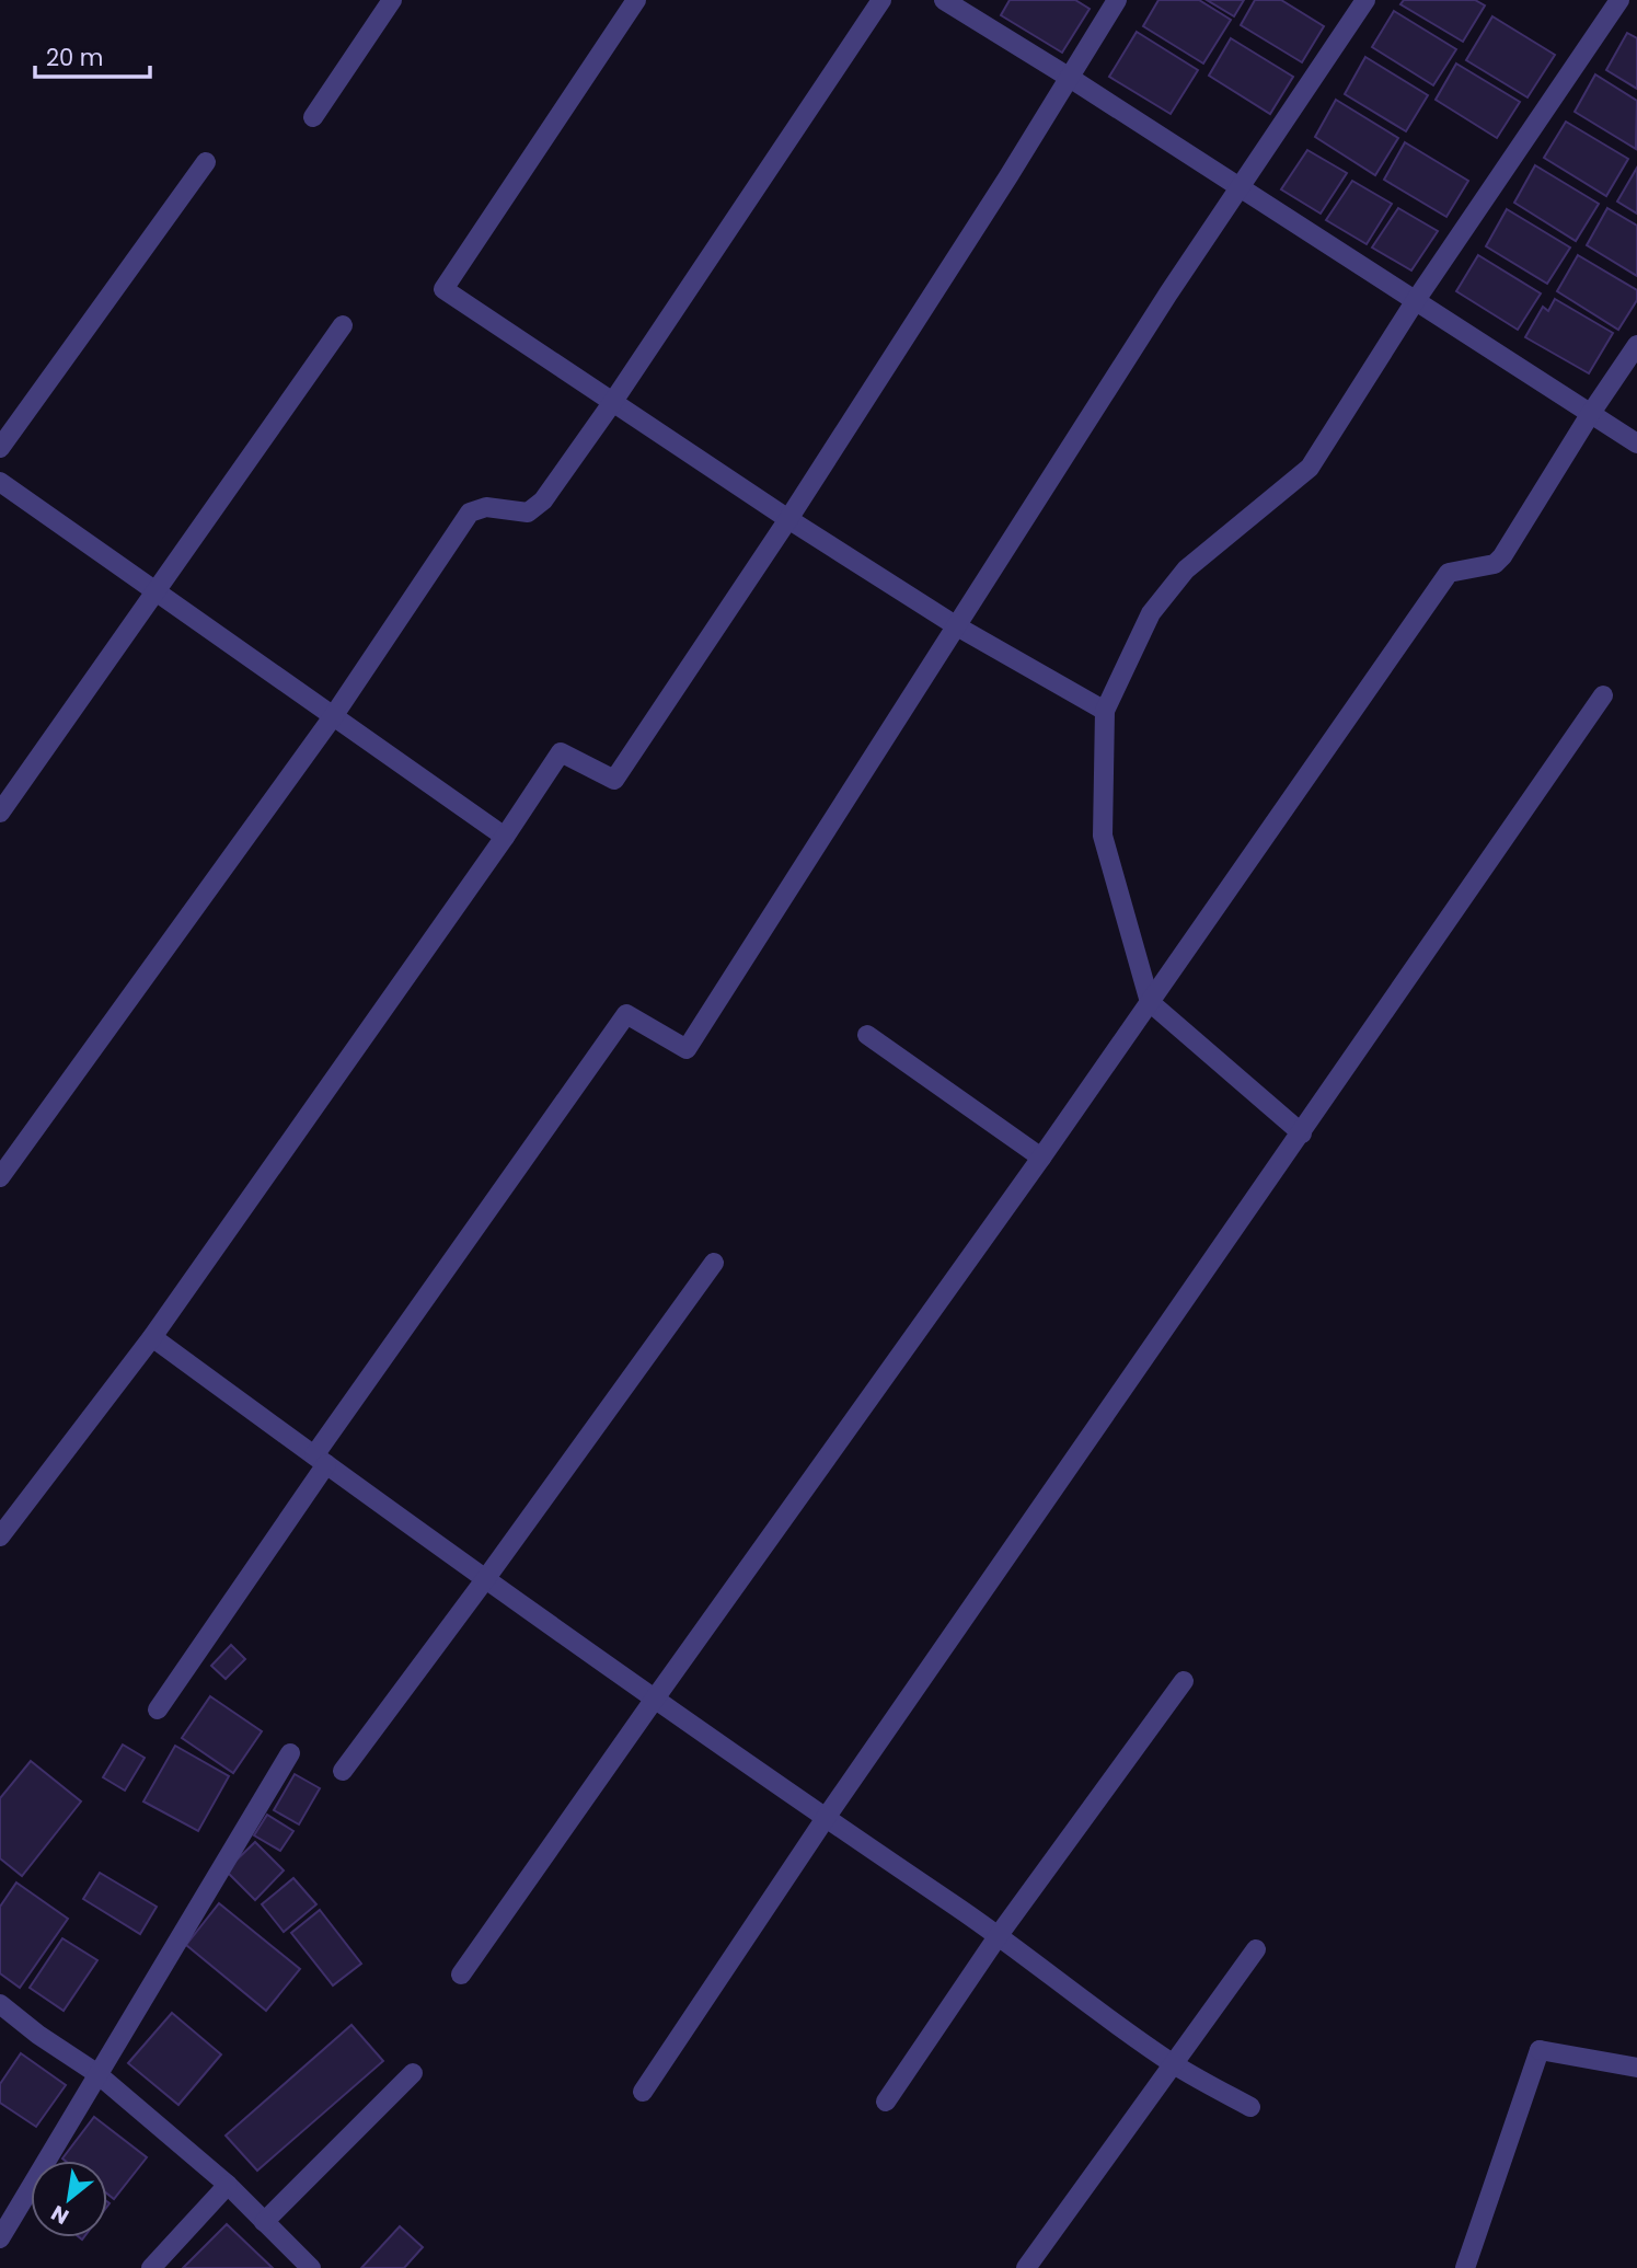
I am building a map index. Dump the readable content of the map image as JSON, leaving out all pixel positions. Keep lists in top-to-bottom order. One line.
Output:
{"scale_bar":"20 m","north":"bottom left"}
